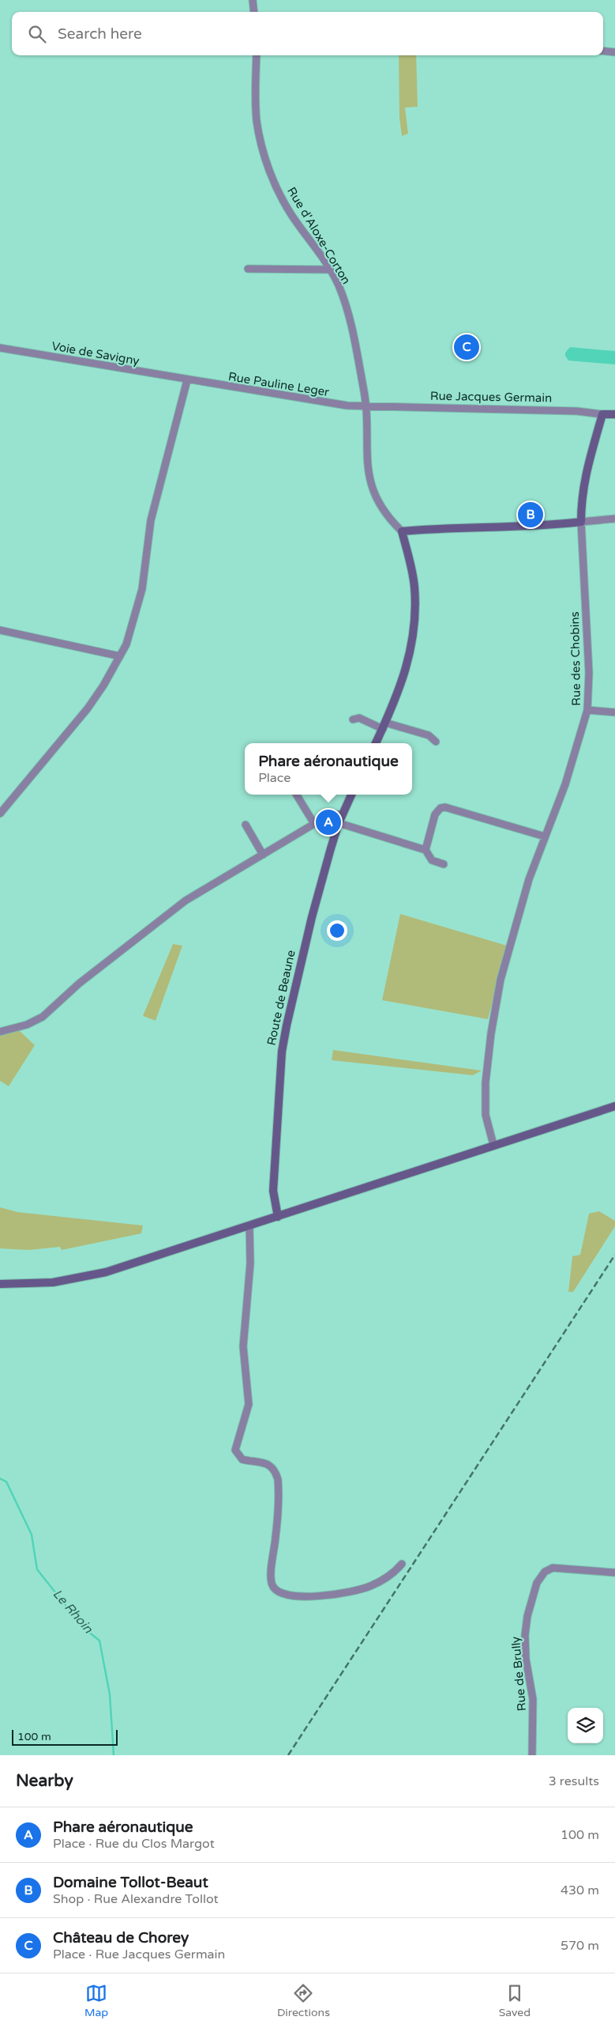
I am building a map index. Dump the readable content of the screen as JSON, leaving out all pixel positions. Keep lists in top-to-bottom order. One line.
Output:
{"streets":{"street":["Rue d'Aloxe-Corton","Voie de Savigny","Rue Pauline Leger","Rue Jacques Germain","Rue des Chobins","Route de Beaune","Rue de Brully"]},"crossings":[["Rue d'Aloxe-Corton","Rue Pauline Leger"],["Rue d'Aloxe-Corton","Rue Jacques Germain"],["Voie de Savigny","Rue Pauline Leger"],["Rue Pauline Leger","Rue Jacques Germain"]],"water":["Le Rhoin"],"scale_bar":"100 m","page":{"search":"Search here","pins":["C","B","A"],"popup":["Phare aéronautique","Place"],"scale":"100 m","heading":["Nearby","3 results"],"list":[{"mark":"A","name":"Phare aéronautique","note":"Place · Rue du Clos Margot","value":"100 m"},{"mark":"B","name":"Domaine Tollot-Beaut","note":"Shop · Rue Alexandre Tollot","value":"430 m"},{"mark":"C","name":"Château de Chorey","note":"Place · Rue Jacques Germain","value":"570 m"}],"nav":["Map","Directions","Saved"]}}
